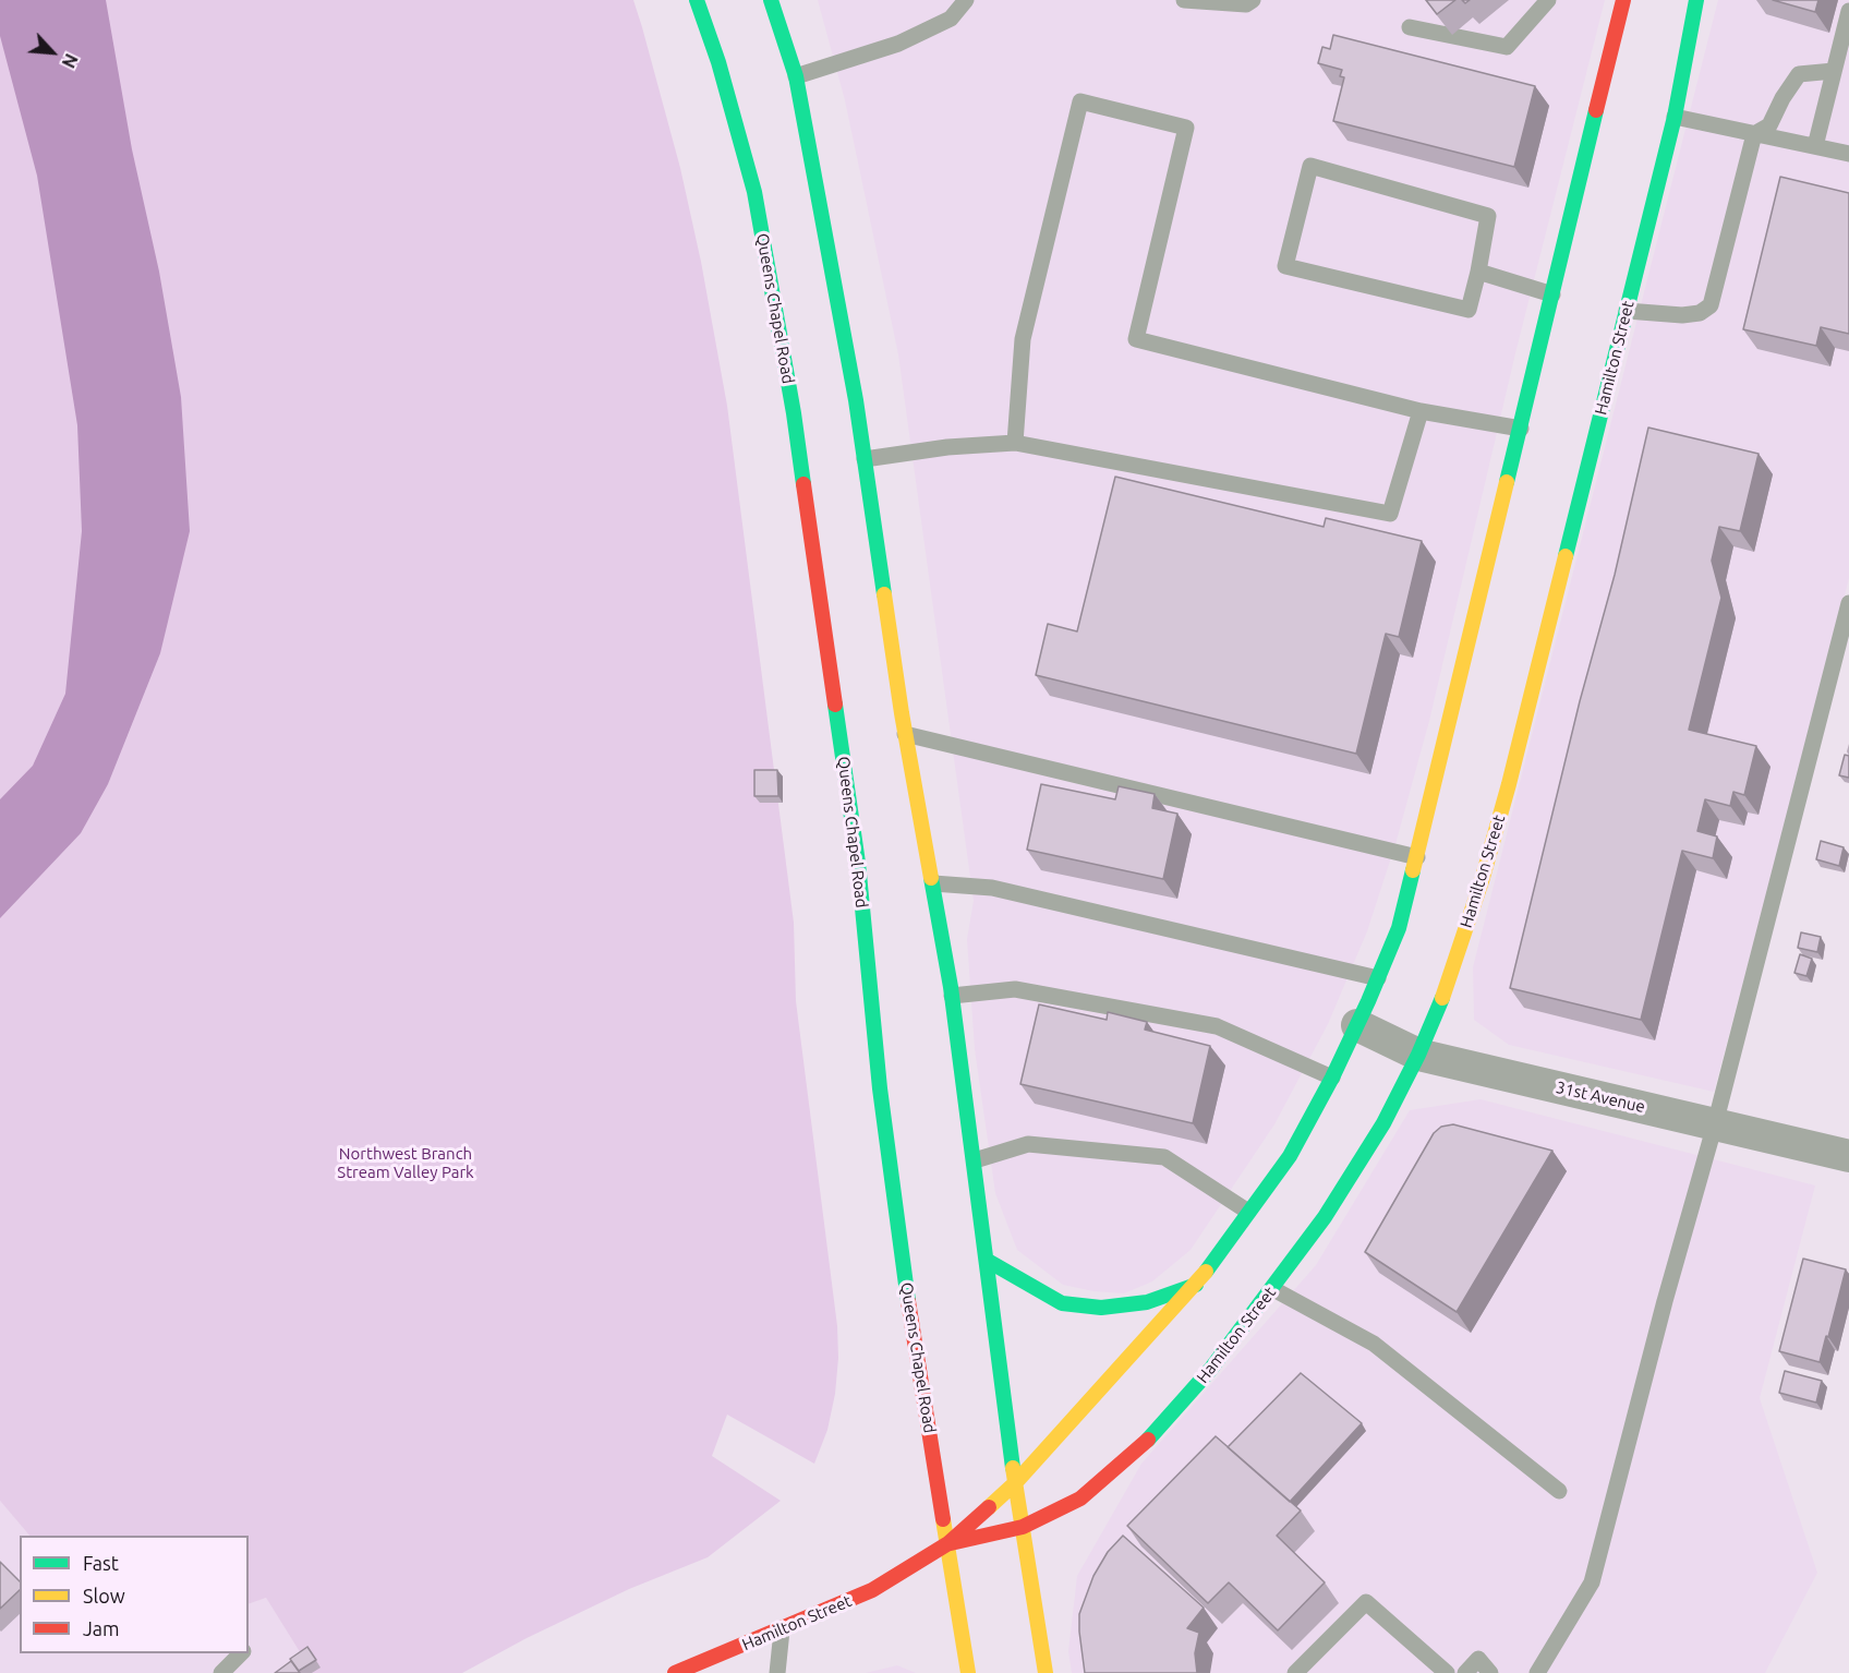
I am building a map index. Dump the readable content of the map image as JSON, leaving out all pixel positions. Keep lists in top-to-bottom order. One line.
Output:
{"streets":{"main road":["Queens Chapel Road","Hamilton Street"],"street":["31st Avenue"]},"crossings":[["Queens Chapel Road","Hamilton Street"],["Hamilton Street","31st Avenue"]],"parks":["Northwest Branch Stream Valley Park"],"legend":["Fast","Slow","Jam"],"north":"bottom right"}
